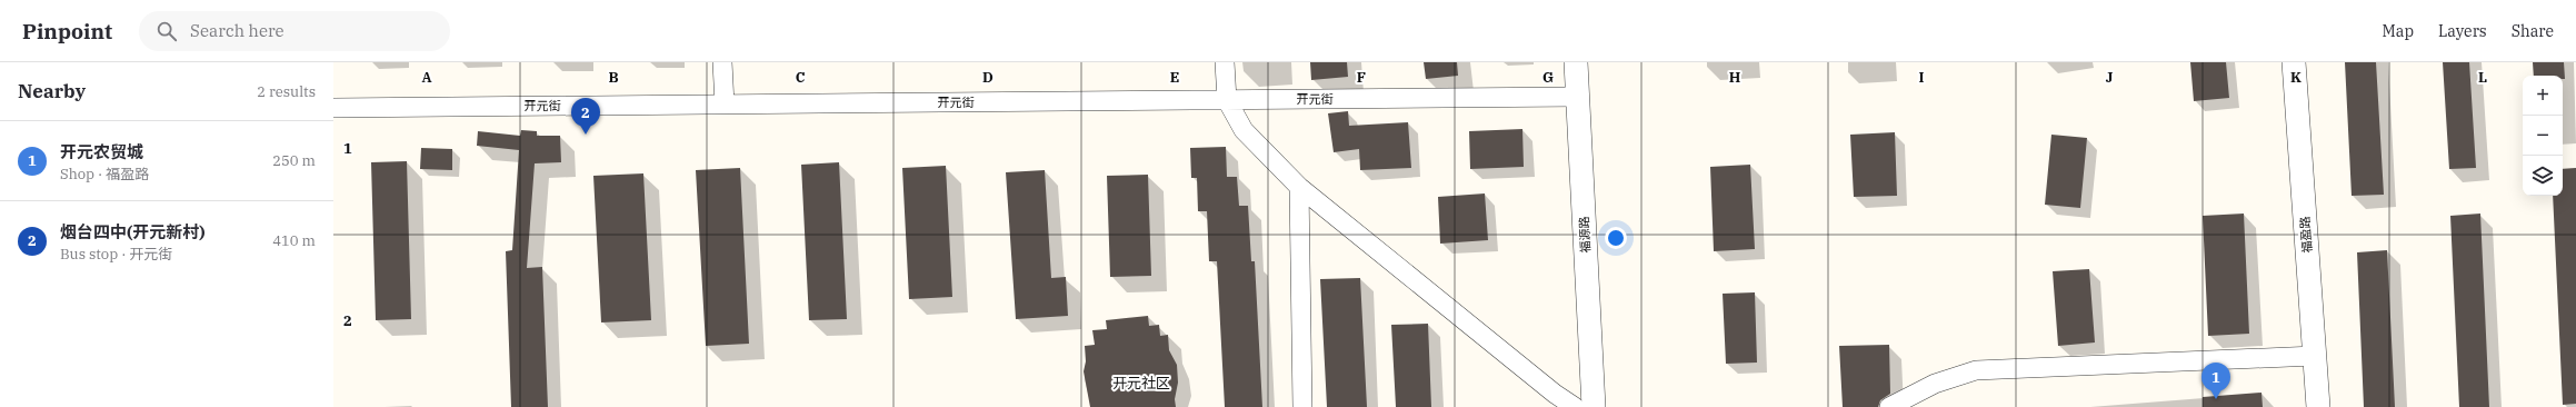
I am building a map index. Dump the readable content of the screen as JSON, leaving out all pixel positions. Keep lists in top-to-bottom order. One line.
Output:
{"streets":{"street":["开元街","福源路","福盈路"]},"crossings":[["开元街","福源路"]],"districts":["开元社区"],"page":{"header":"Pinpoint","search":"Search here","nav":["Map","Layers","Share"],"heading":["Nearby","2 results"],"map_buttons":["+","−"],"pins":["2","1"],"list":[{"mark":"1","name":"开元农贸城","note":"Shop · 福盈路","value":"250 m"},{"mark":"2","name":"烟台四中(开元新村)","note":"Bus stop · 开元街","value":"410 m"}]},"grid":{"columns":["A","B","C","D","E","F","G","H","I","J","K","L"],"rows":["1","2"]}}
